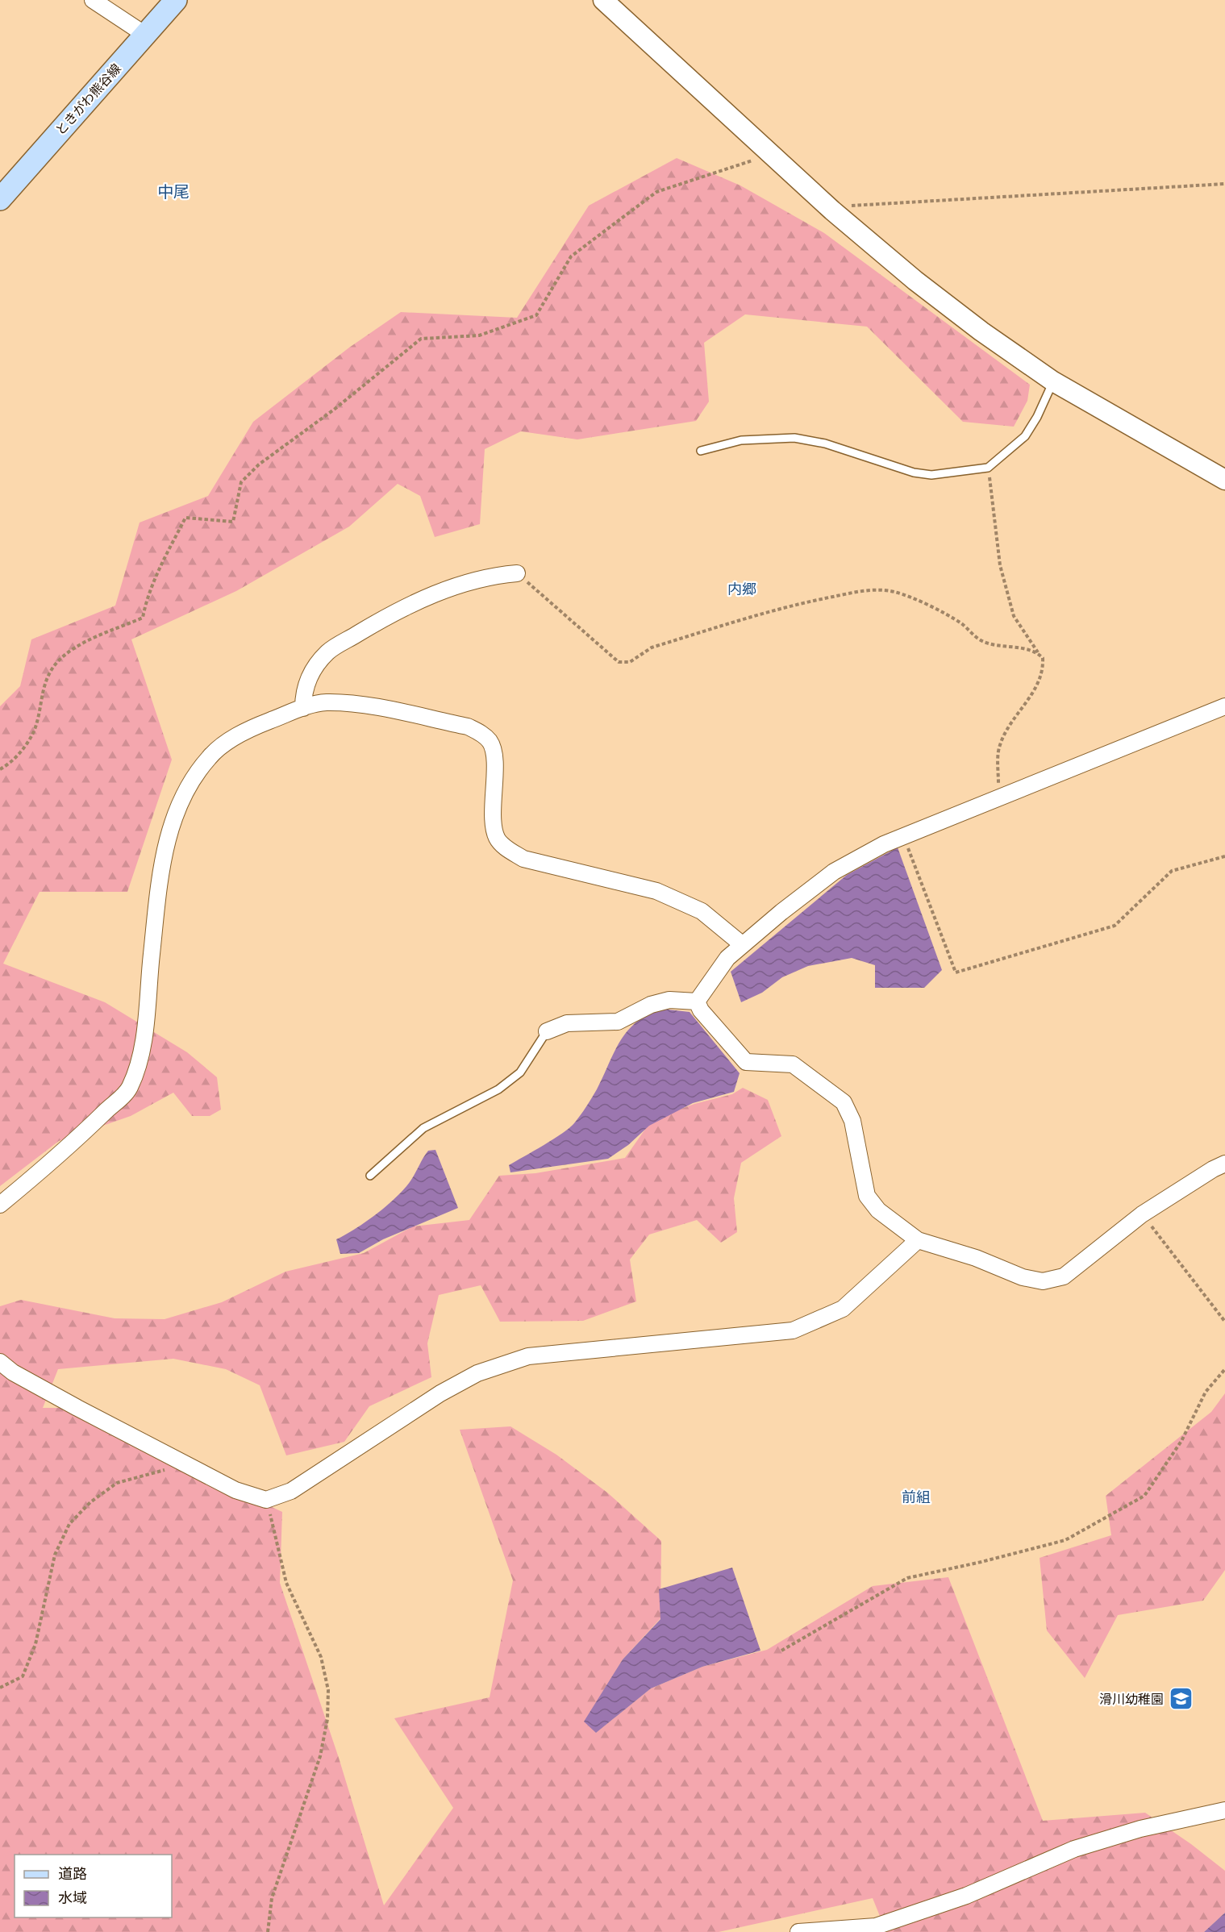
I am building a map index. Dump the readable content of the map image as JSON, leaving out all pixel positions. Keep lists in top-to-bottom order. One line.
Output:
{"streets":{"main road":["ときがわ熊谷線"]},"districts":["中尾","内郷","前組"],"places":{"school or university":["滑川幼稚園"]},"legend":["道路","水域"]}
